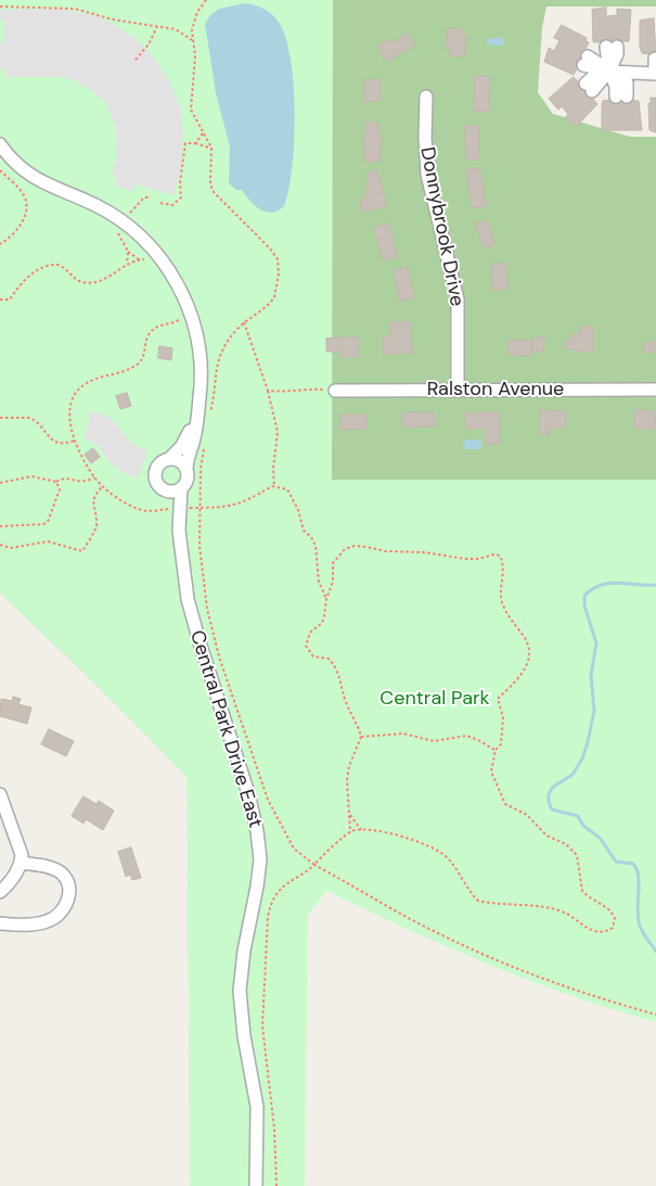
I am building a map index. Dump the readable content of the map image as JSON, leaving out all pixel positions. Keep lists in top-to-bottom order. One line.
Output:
{"streets":{"street":["Donnybrook Drive","Ralston Avenue","Central Park Drive East"]},"crossings":[["Donnybrook Drive","Ralston Avenue"]],"parks":["Central Park"]}
